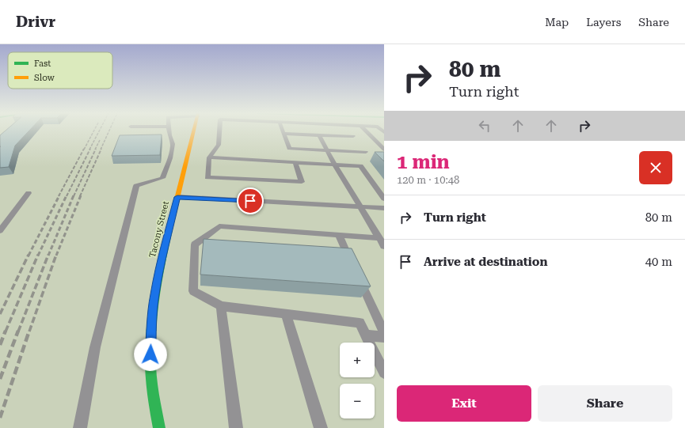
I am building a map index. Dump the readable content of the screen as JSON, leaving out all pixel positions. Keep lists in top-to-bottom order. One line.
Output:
{"streets":{"main road":["Tacony Street"]},"legend":["Fast","Slow"],"page":{"header":"Drivr","nav":["Map","Layers","Share"],"turn":["80 m","Turn right"],"heading":["1 min","120 m · 10:48"],"list":[{"name":"Turn right","value":"80 m"},{"name":"Arrive at destination","value":"40 m"}],"map_buttons":["+","−"],"buttons":["Exit","Share"]}}
